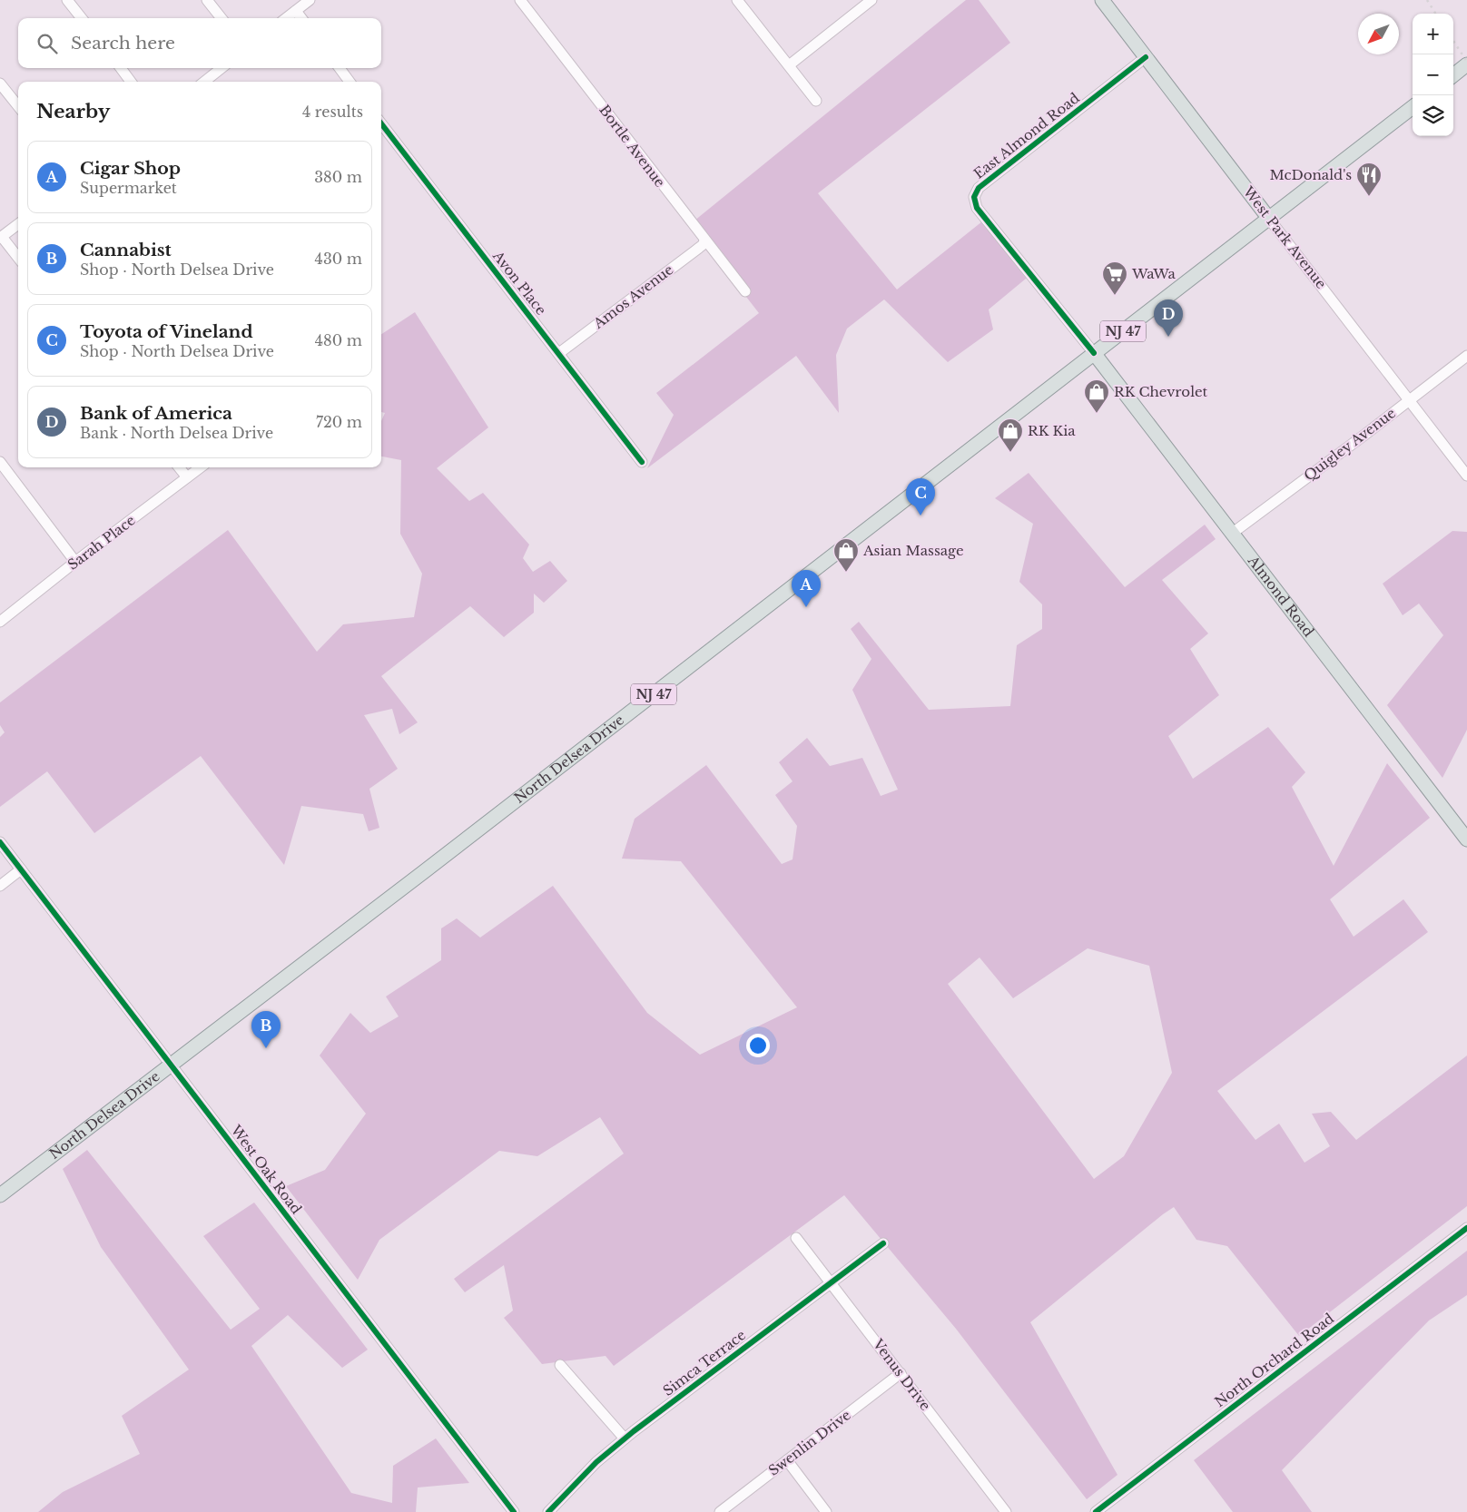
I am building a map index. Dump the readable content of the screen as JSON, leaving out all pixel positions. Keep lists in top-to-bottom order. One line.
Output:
{"streets":{"main road":["West Park Avenue","NJ 47","Almond Road","North Delsea Drive"],"street":["East Almond Road","Bortle Avenue","Avon Place","Amos Avenue","Quigley Avenue","Sarah Place","West Oak Road","North Orchard Road","Simca Terrace","Venus Drive","Swenlin Drive"]},"crossings":[["East Almond Road","West Park Avenue"],["East Almond Road","Almond Road"],["East Almond Road","North Delsea Drive"],["Bortle Avenue","Amos Avenue"],["West Park Avenue","Quigley Avenue"],["West Park Avenue","North Delsea Drive"],["Avon Place","Amos Avenue"],["Quigley Avenue","Almond Road"],["Almond Road","North Delsea Drive"],["North Delsea Drive","West Oak Road"],["Simca Terrace","Venus Drive"],["Venus Drive","Swenlin Drive"]],"places":{"restaurant":["McDonald's"],"supermarket":["WaWa"],"shop":["RK Chevrolet","RK Kia","Asian Massage"]},"north":"bottom left","page":{"map_buttons":["+","−"],"search":"Search here","heading":["Nearby","4 results"],"list":[{"mark":"A","name":"Cigar Shop","note":"Supermarket","value":"380 m"},{"mark":"B","name":"Cannabist","note":"Shop · North Delsea Drive","value":"430 m"},{"mark":"C","name":"Toyota of Vineland","note":"Shop · North Delsea Drive","value":"480 m"},{"mark":"D","name":"Bank of America","note":"Bank · North Delsea Drive","value":"720 m"}],"pins":["D","C","A","B"]}}
